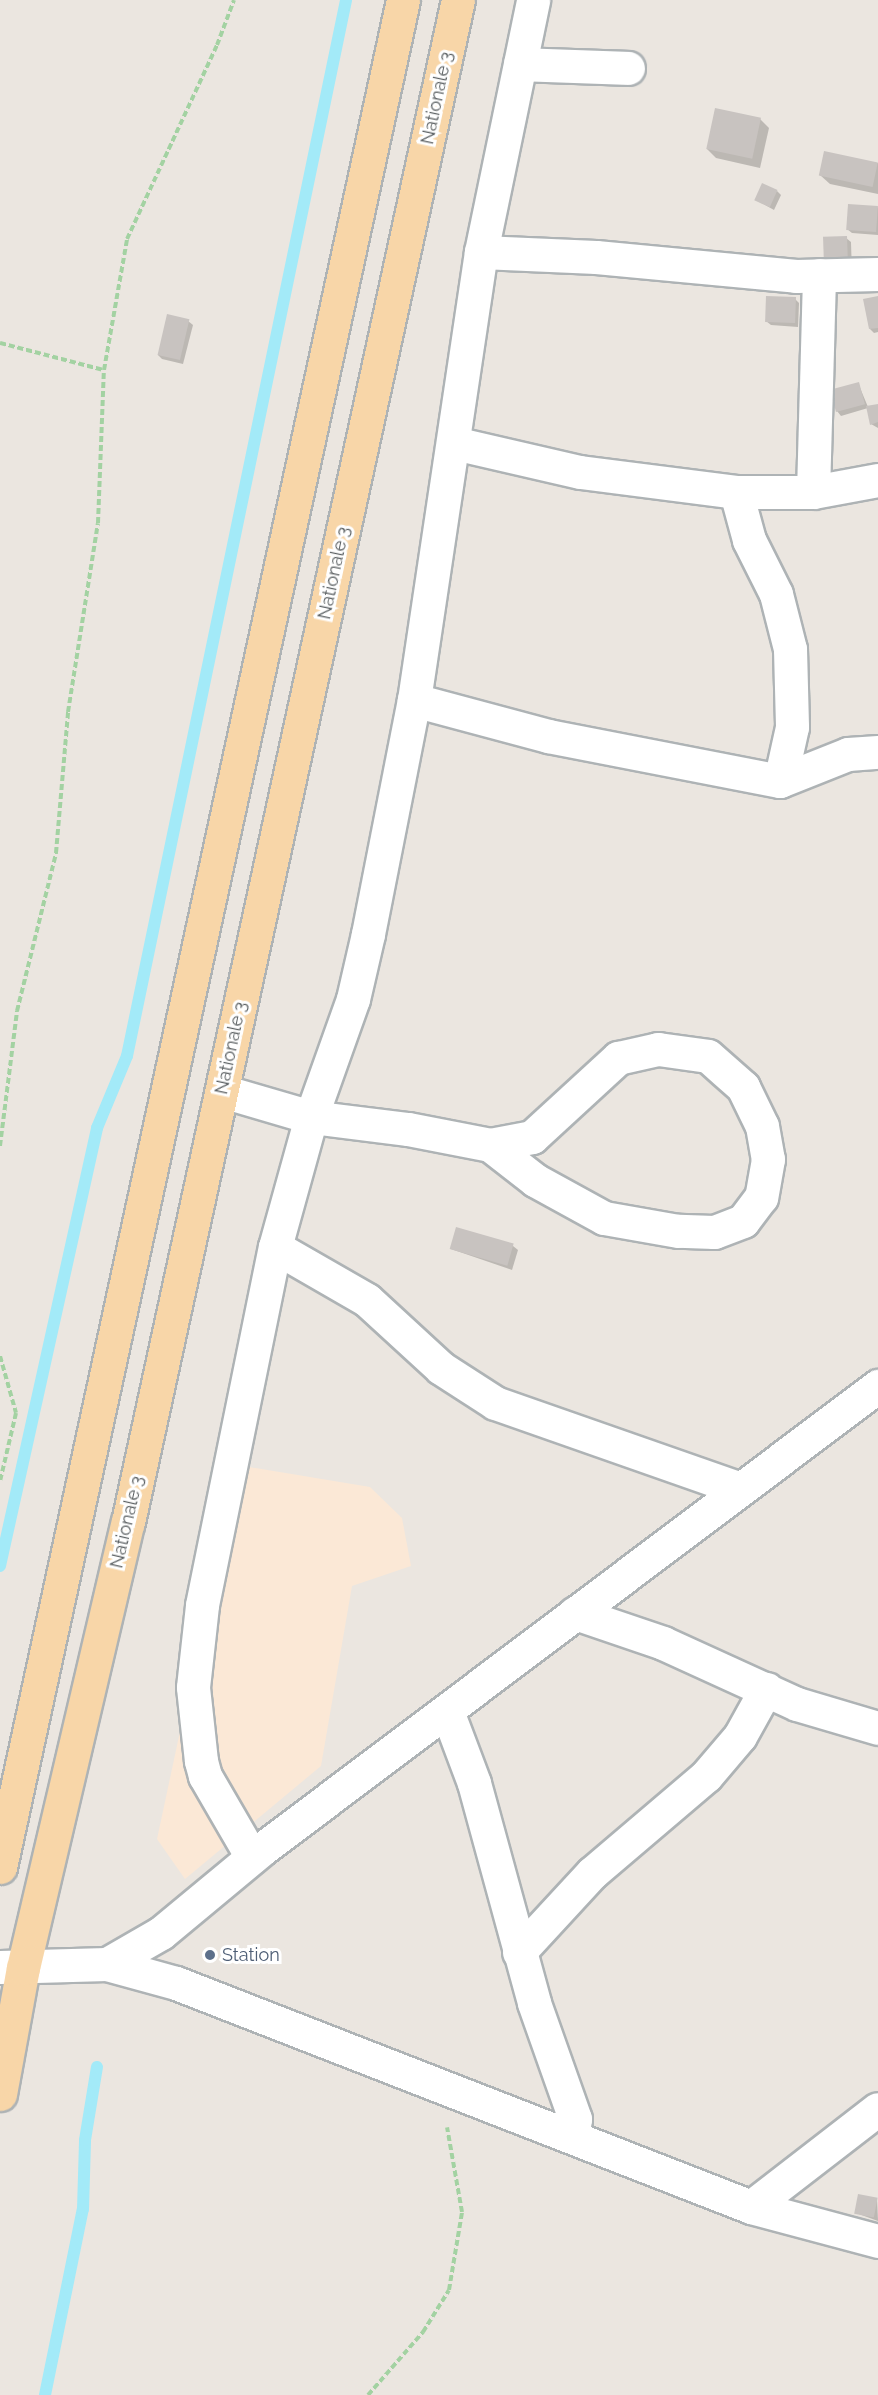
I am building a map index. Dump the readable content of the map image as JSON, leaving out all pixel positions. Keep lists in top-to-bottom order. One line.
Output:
{"streets":{"main road":["Nationale 3"]},"places":["Station"]}
